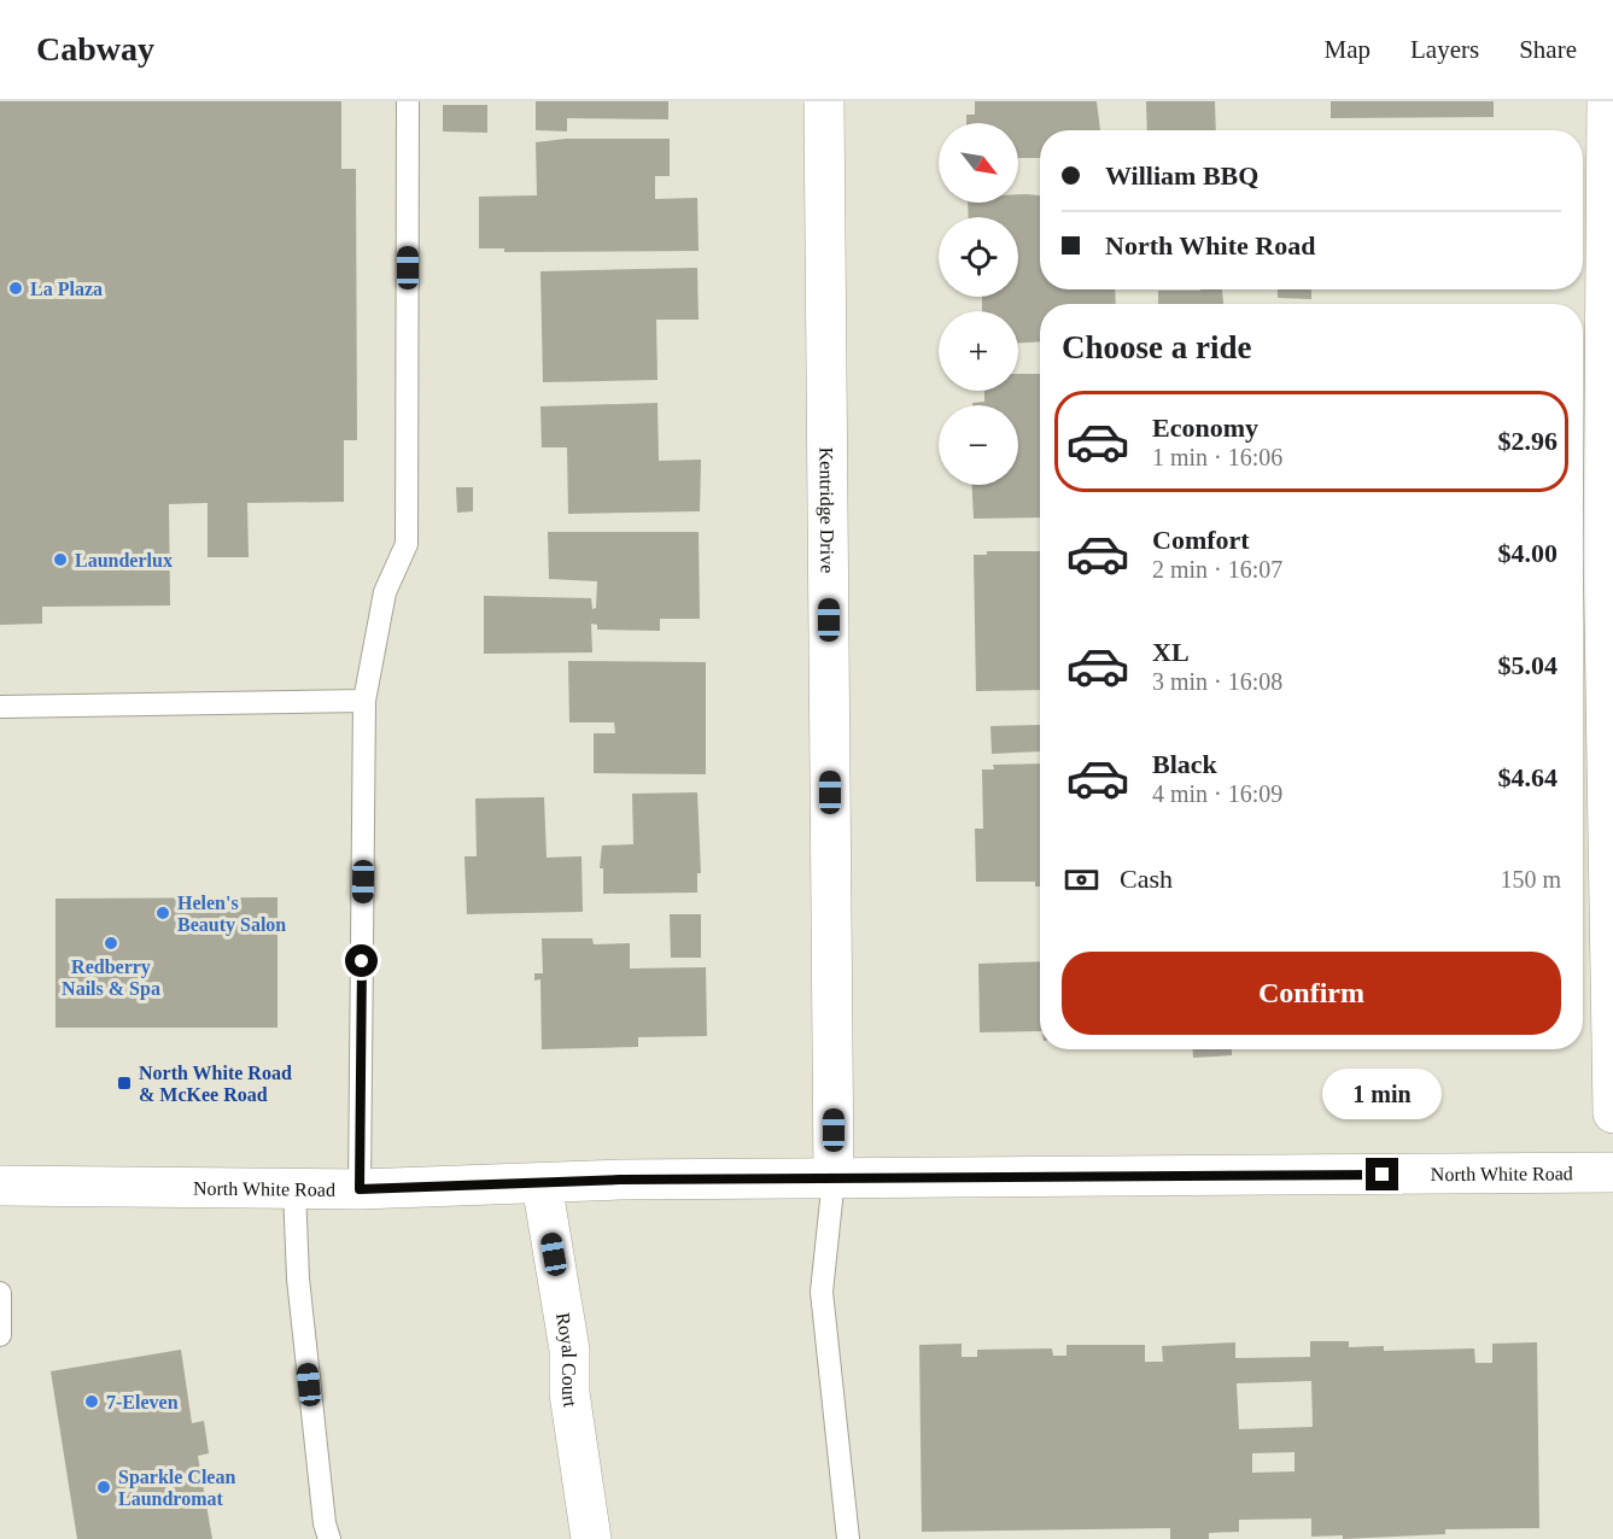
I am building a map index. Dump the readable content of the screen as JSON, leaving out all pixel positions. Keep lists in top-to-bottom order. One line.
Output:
{"streets":{"street":["Kentridge Drive","North White Road","Royal Court"]},"crossings":[["Kentridge Drive","North White Road"],["North White Road","Royal Court"]],"places":{"other":["La Plaza","Launderlux","Helen's Beauty Salon","Redberry Nails & Spa","7-Eleven","Sparkle Clean Laundromat"],"transit":["North White Road & McKee Road"]},"north":"bottom right","page":{"header":"Cabway","nav":["Map","Layers","Share"],"map_buttons":["+","−"],"banner":["William BBQ","North White Road"],"heading":"Choose a ride","list":[{"name":"Economy","note":"1 min · 16:06","value":"$2.96"},{"name":"Comfort","note":"2 min · 16:07","value":"$4.00"},{"name":"XL","note":"3 min · 16:08","value":"$5.04"},{"name":"Black","note":"4 min · 16:09","value":"$4.64"}],"pay":["Cash","150 m"],"buttons":"Confirm","bubble":"1 min"}}
